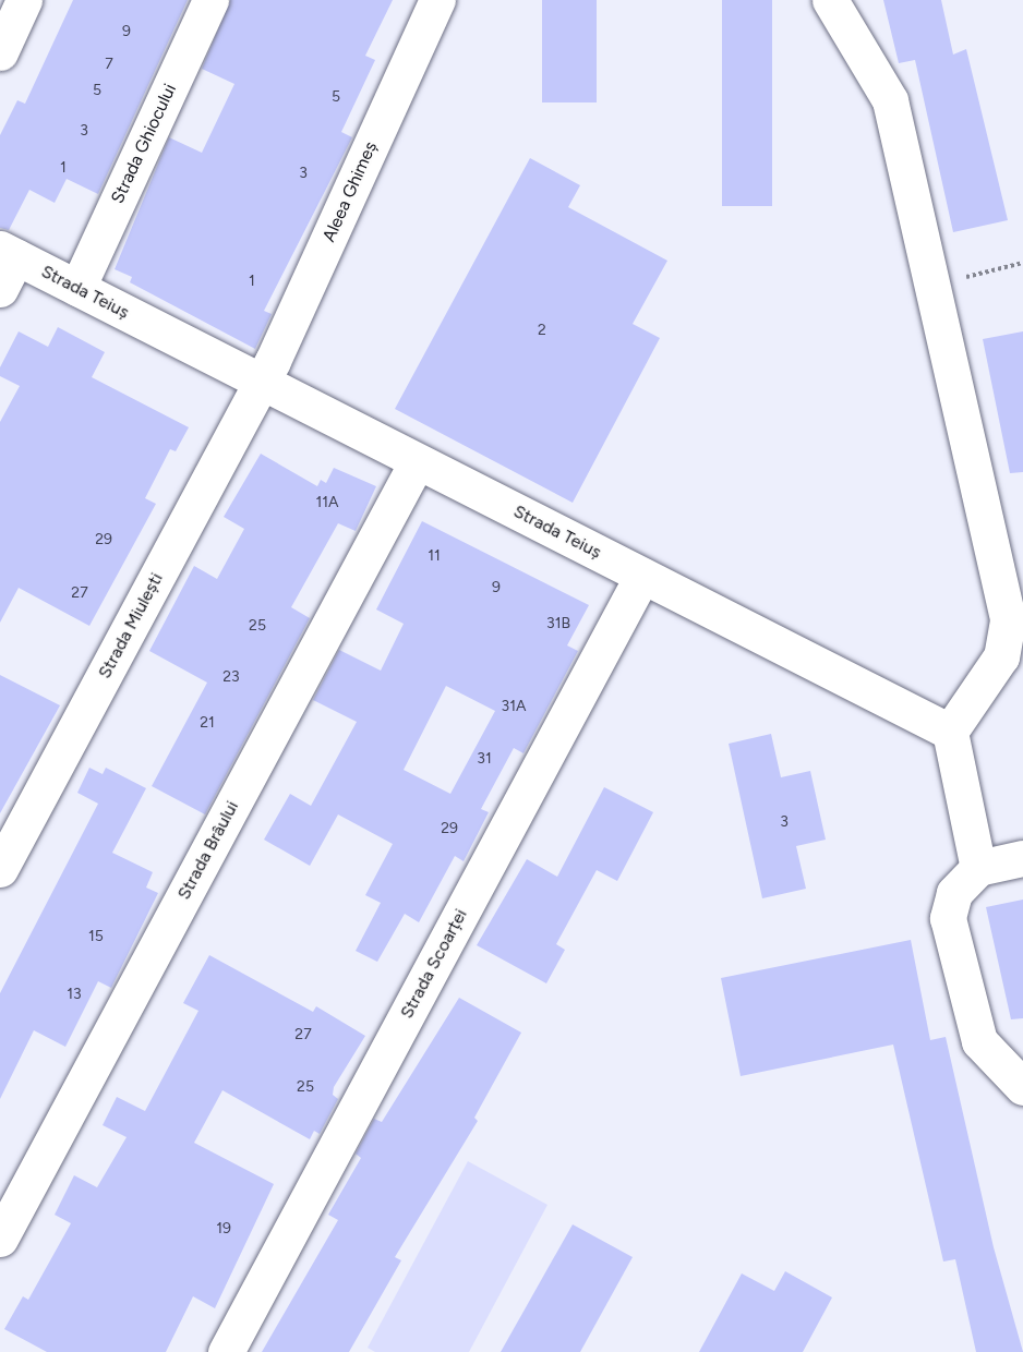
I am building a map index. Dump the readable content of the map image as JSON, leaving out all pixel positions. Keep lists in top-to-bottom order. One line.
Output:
{"streets":{"street":["Strada Ghiocului","Aleea Ghimeș","Strada Teiuș","Strada Miulești","Strada Brâului","Strada Scoarței"]},"crossings":[["Strada Ghiocului","Strada Teiuș"],["Aleea Ghimeș","Strada Teiuș"],["Aleea Ghimeș","Strada Miulești"],["Strada Teiuș","Strada Miulești"],["Strada Teiuș","Strada Brâului"],["Strada Teiuș","Strada Scoarței"]],"house_numbers":["9","7","5","5","3","1","3","1","2","11A","29","11","9","27","31B","25","23","31A","21","31","3","29","15","13","27","25","19"]}
